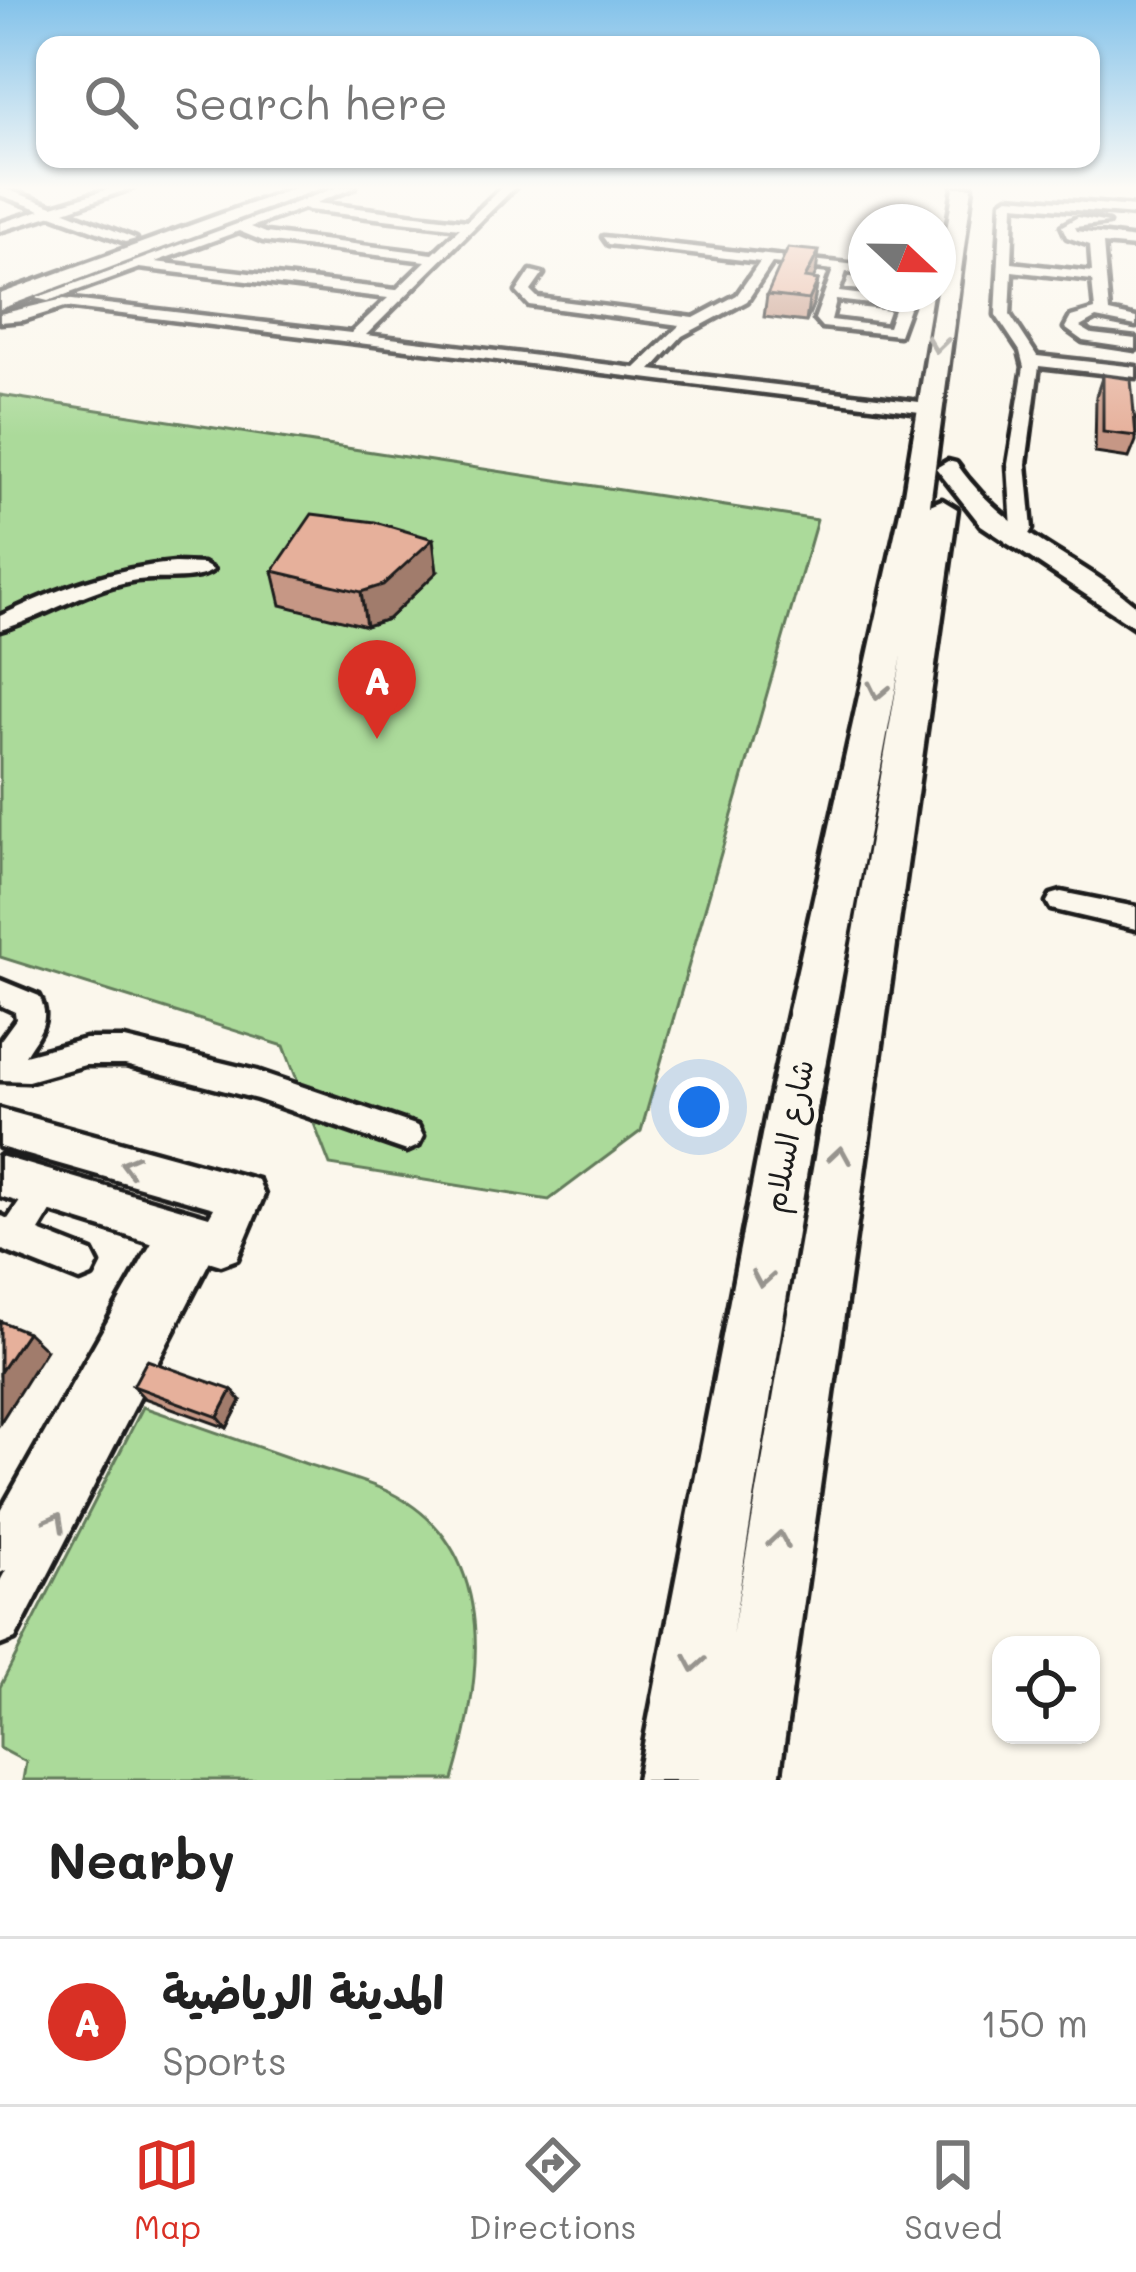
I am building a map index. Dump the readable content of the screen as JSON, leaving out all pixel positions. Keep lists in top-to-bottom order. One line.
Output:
{"streets":{"highway":["شارع السلام"]},"north":"right","page":{"search":"Search here","pins":"A","heading":"Nearby","list":[{"mark":"A","name":"المدينة الرياضية","note":"Sports","value":"150 m"}],"nav":["Map","Directions","Saved"]}}
